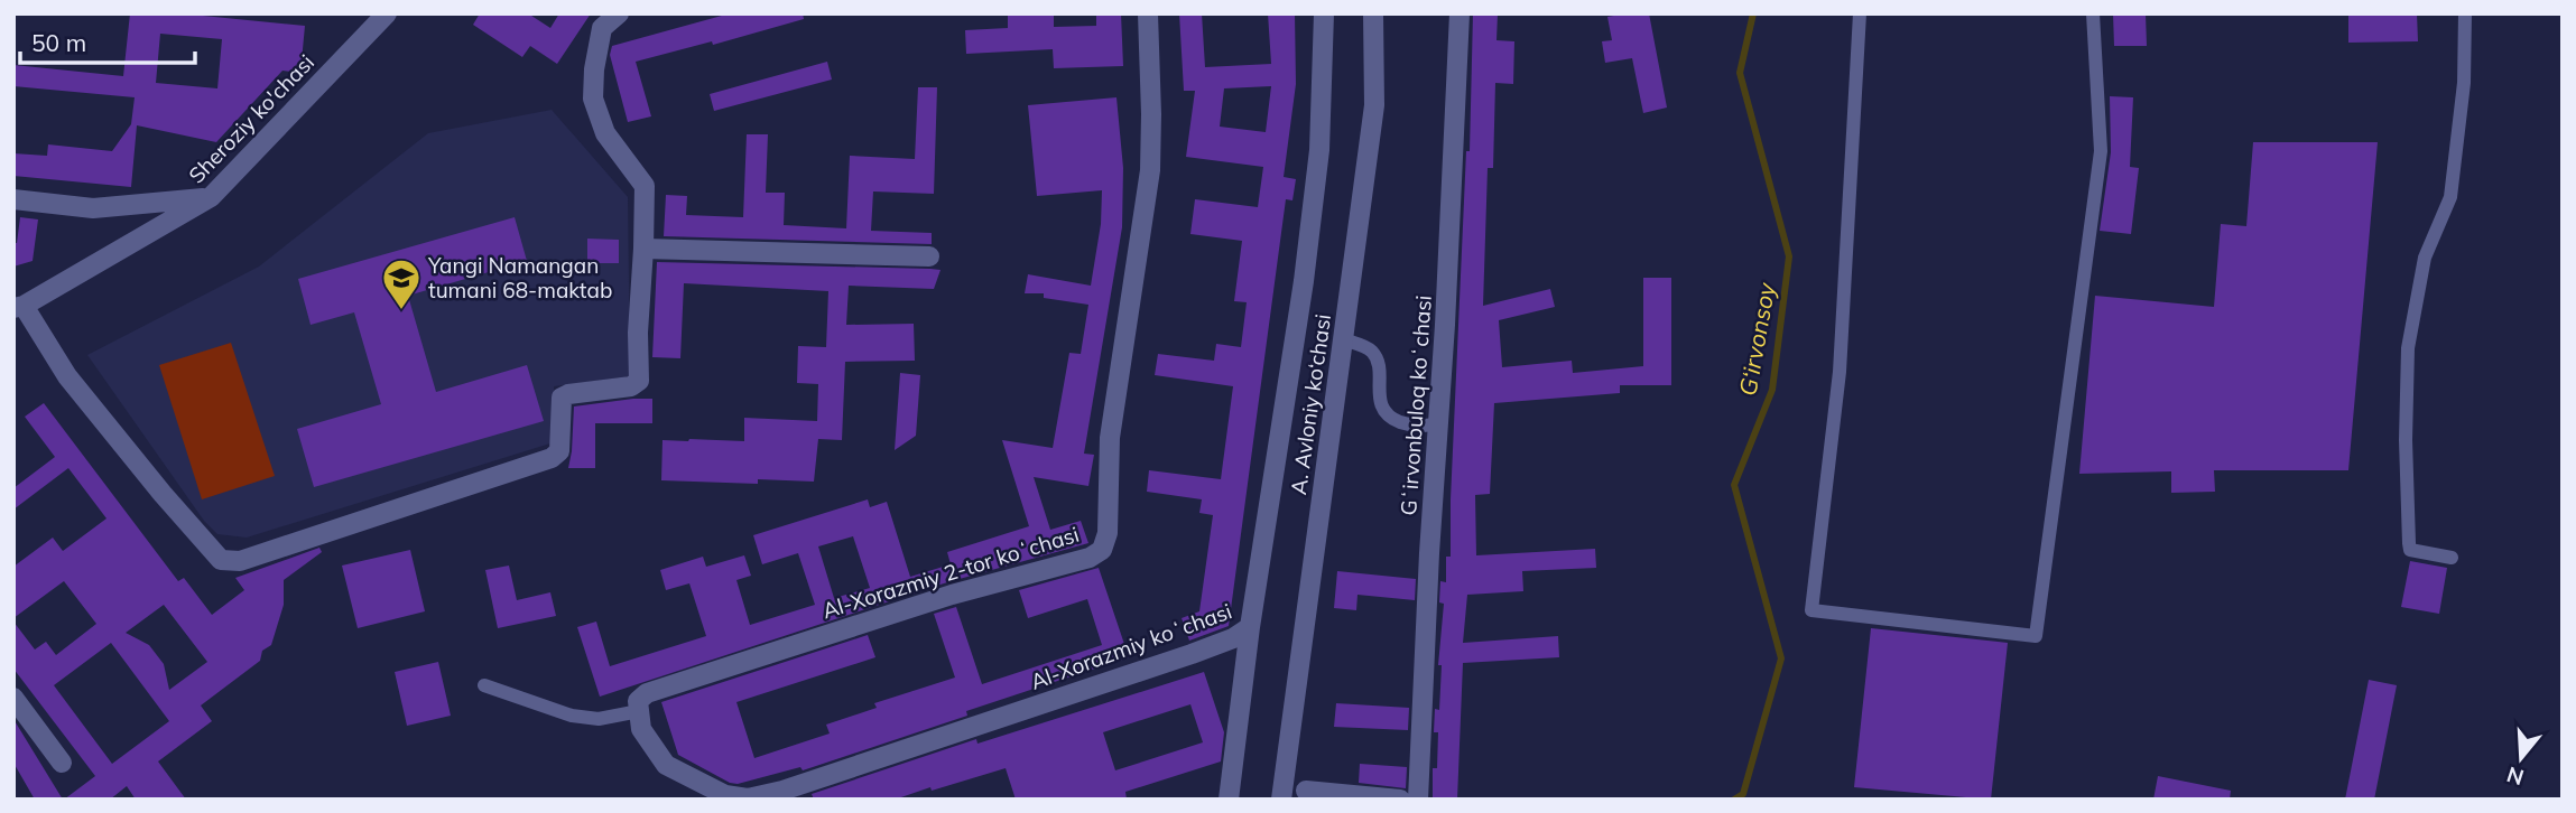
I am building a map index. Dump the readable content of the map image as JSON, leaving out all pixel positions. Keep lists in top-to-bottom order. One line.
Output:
{"streets":{"street":["Sheroziy ko'chasi","A. Avloniy ko‘chasi","Gʻirvonbuloq koʻchasi","Al-Xorazmiy 2-tor koʻchasi","Al-Xorazmiy koʻchasi"]},"crossings":[["Al-Xorazmiy 2-tor koʻchasi","Al-Xorazmiy koʻchasi"]],"water":["G‘irvonsoy"],"places":{"school or university":["Yangi Namangan tumani 68-maktab"]},"scale_bar":"50 m","north":"bottom"}
